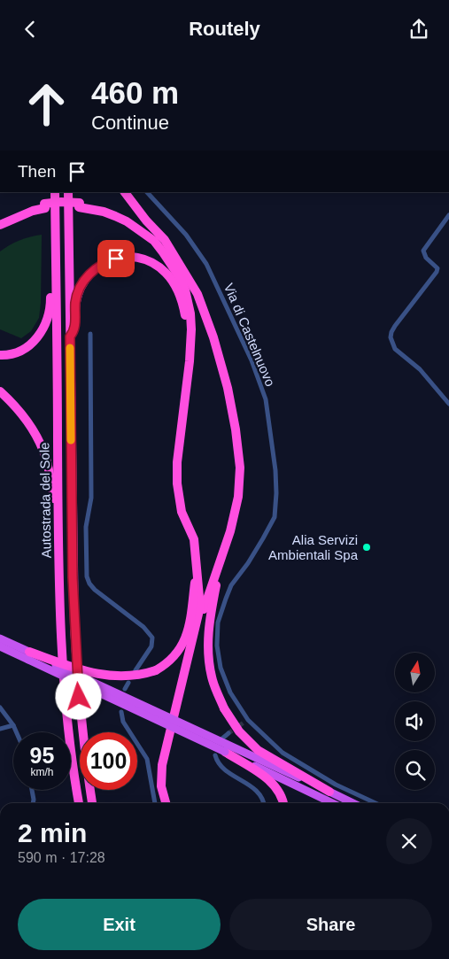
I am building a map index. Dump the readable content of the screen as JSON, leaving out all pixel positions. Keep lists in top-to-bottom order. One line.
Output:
{"streets":{"highway":["Autostrada del Sole"],"street":["Via di Castelnuovo"]},"places":["Alia Servizi Ambientali Spa"],"north":"top","page":{"header":"Routely","turn":["460 m","Continue"],"then":"Then","speed":"95 km/h","limit":"100","heading":["2 min","590 m · 17:28"],"buttons":["Exit","Share"]}}
